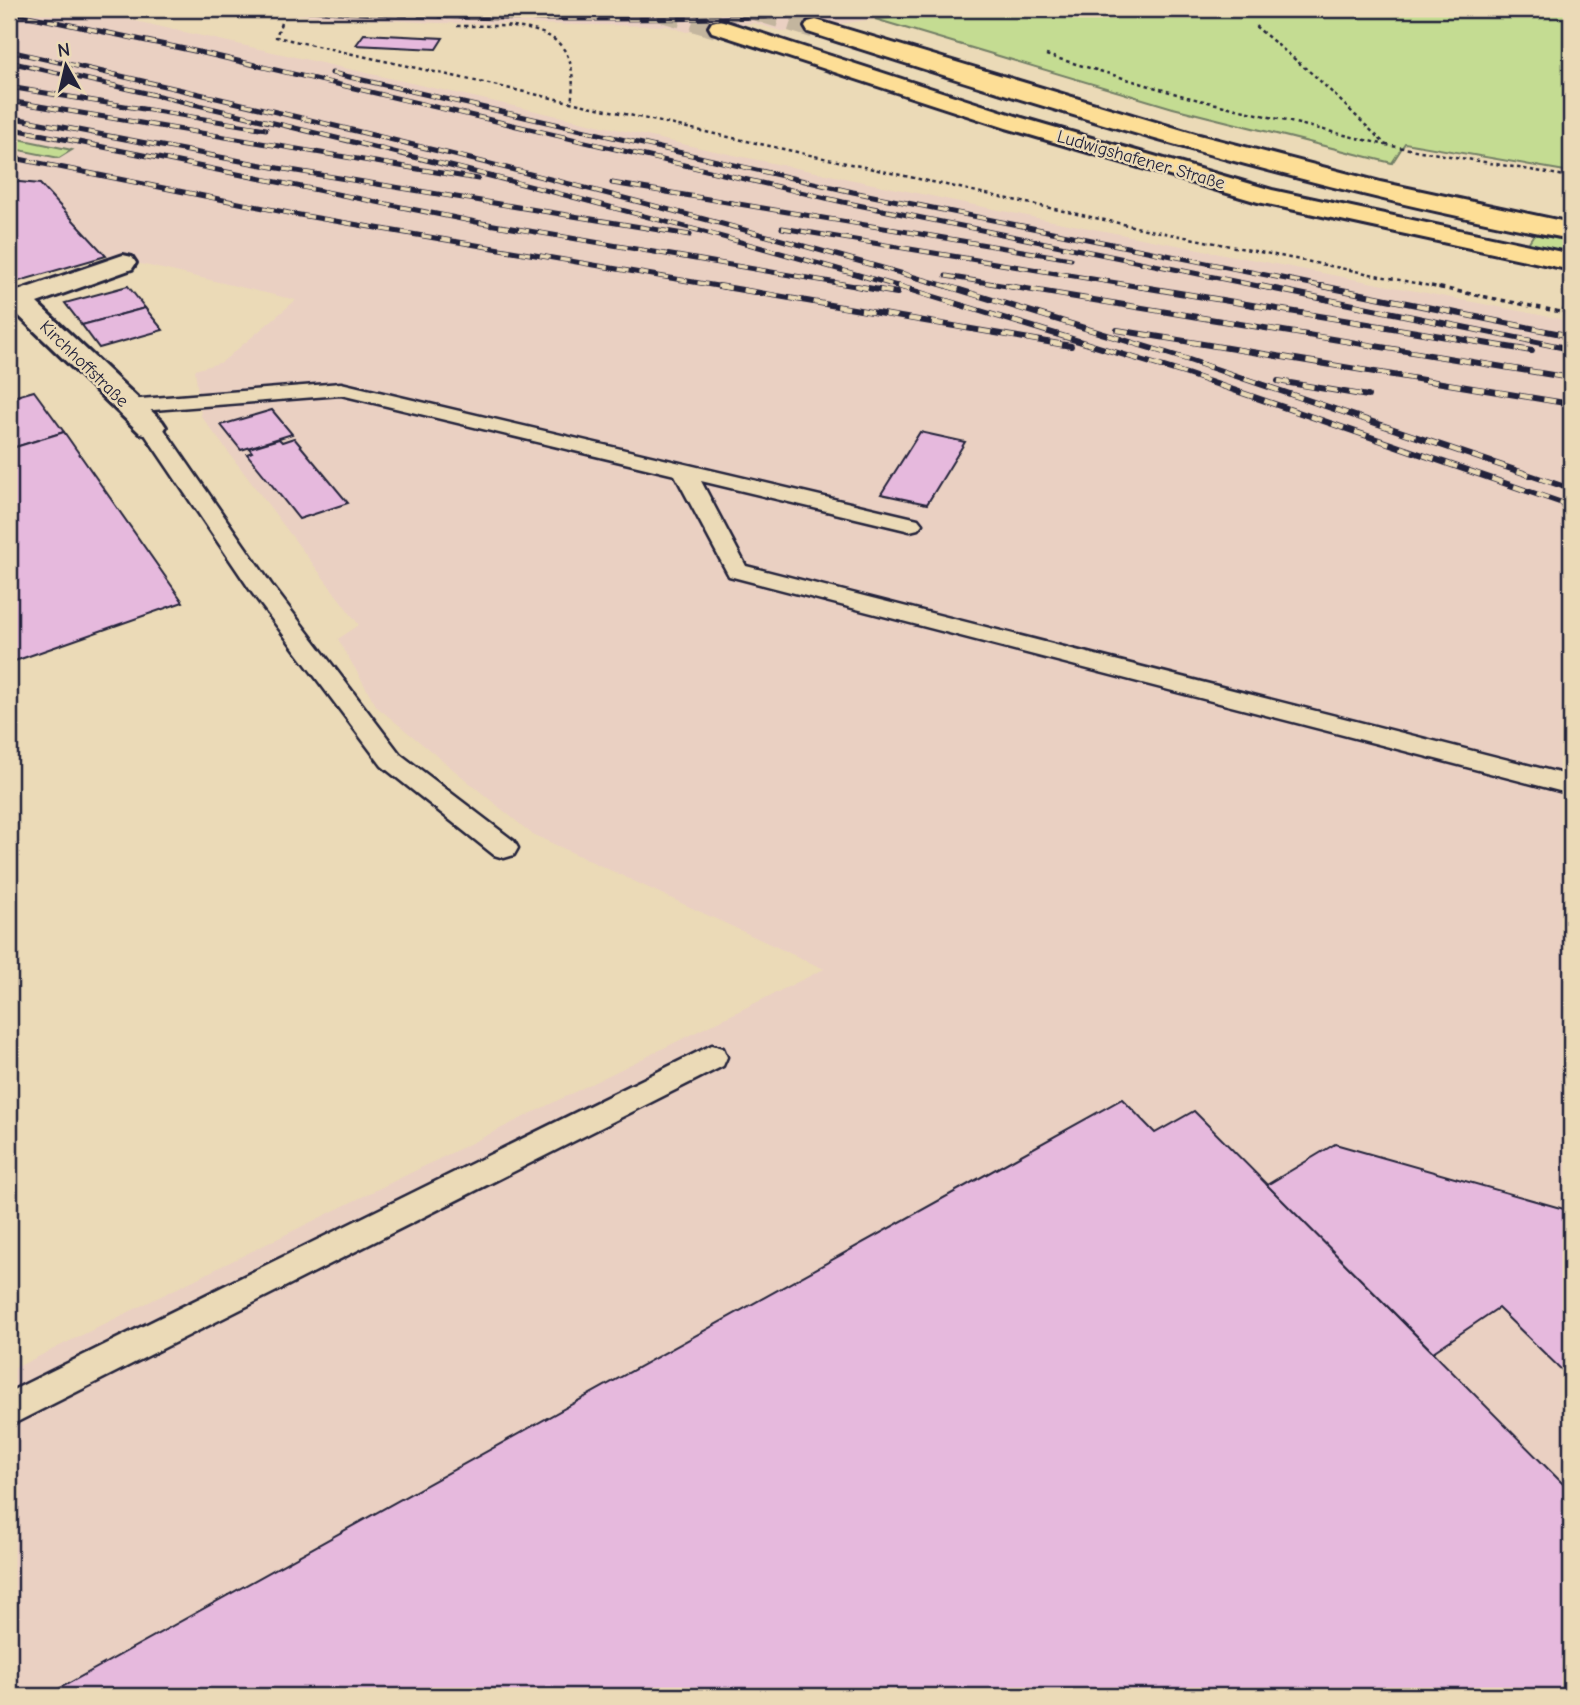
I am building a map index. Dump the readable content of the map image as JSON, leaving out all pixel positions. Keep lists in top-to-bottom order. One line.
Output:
{"streets":{"main road":["Ludwigshafener Straße"],"street":["Kirchhoffstraße"]},"north":"top"}
